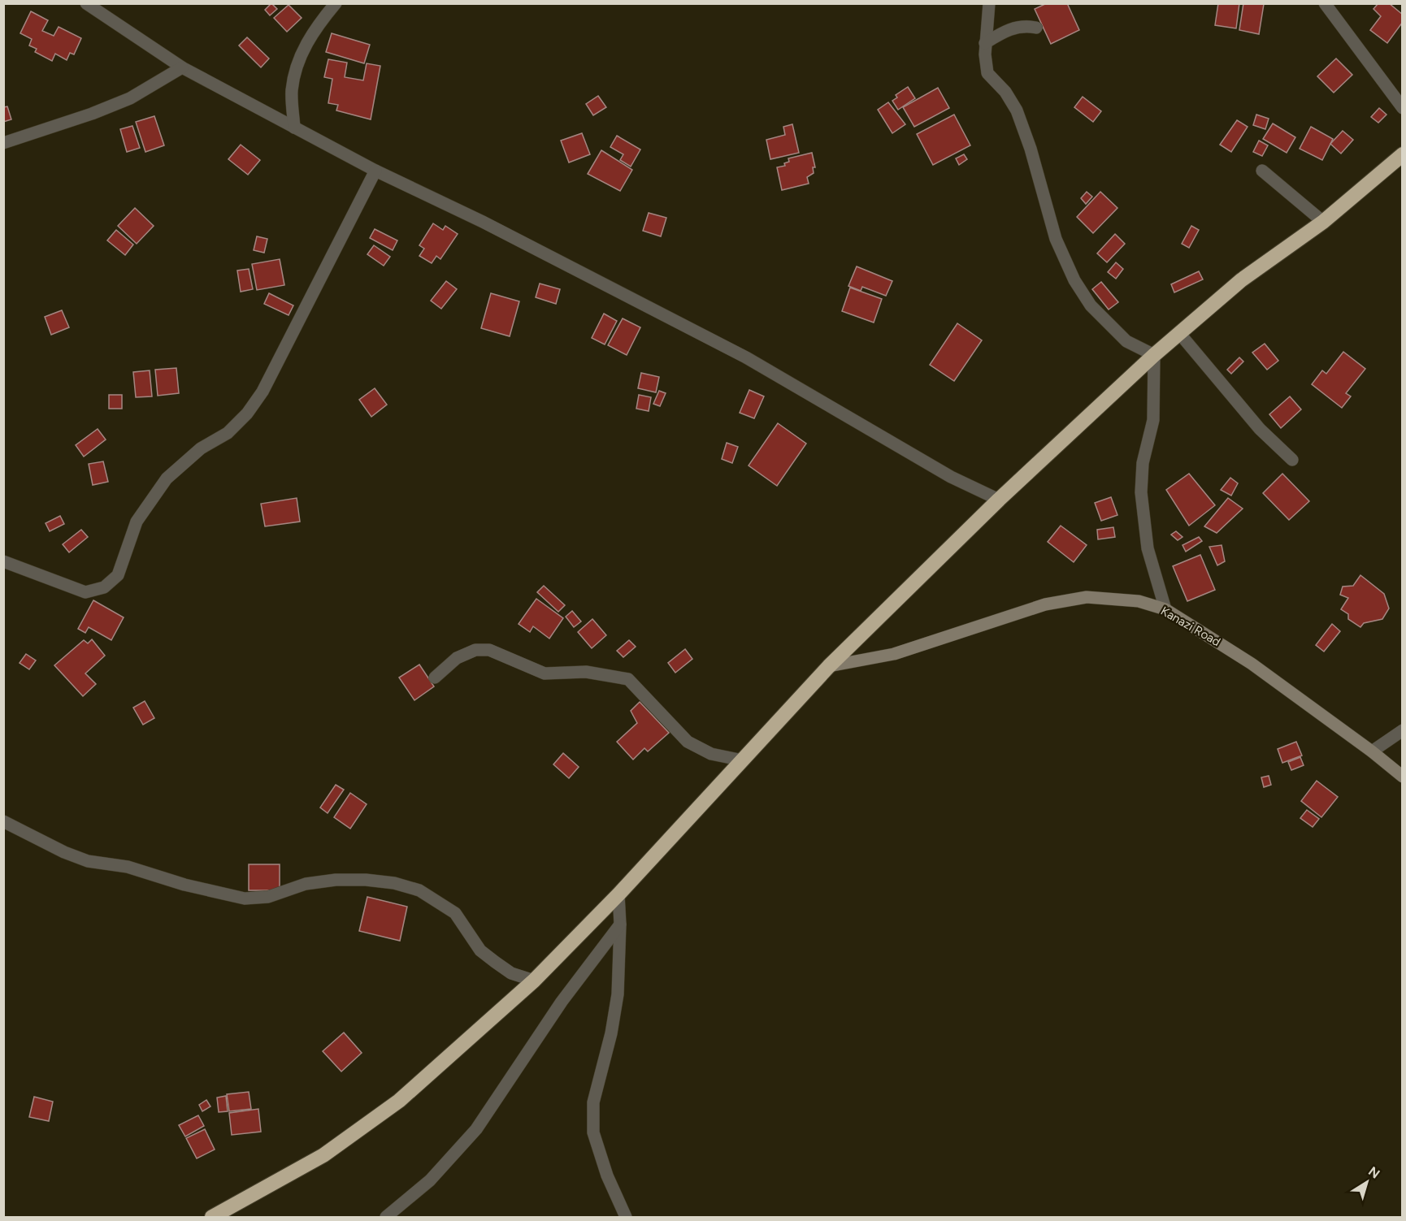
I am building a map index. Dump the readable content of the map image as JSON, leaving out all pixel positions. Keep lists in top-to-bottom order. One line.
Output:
{"streets":{"main road":["Kanazi Road"]},"north":"top right"}
